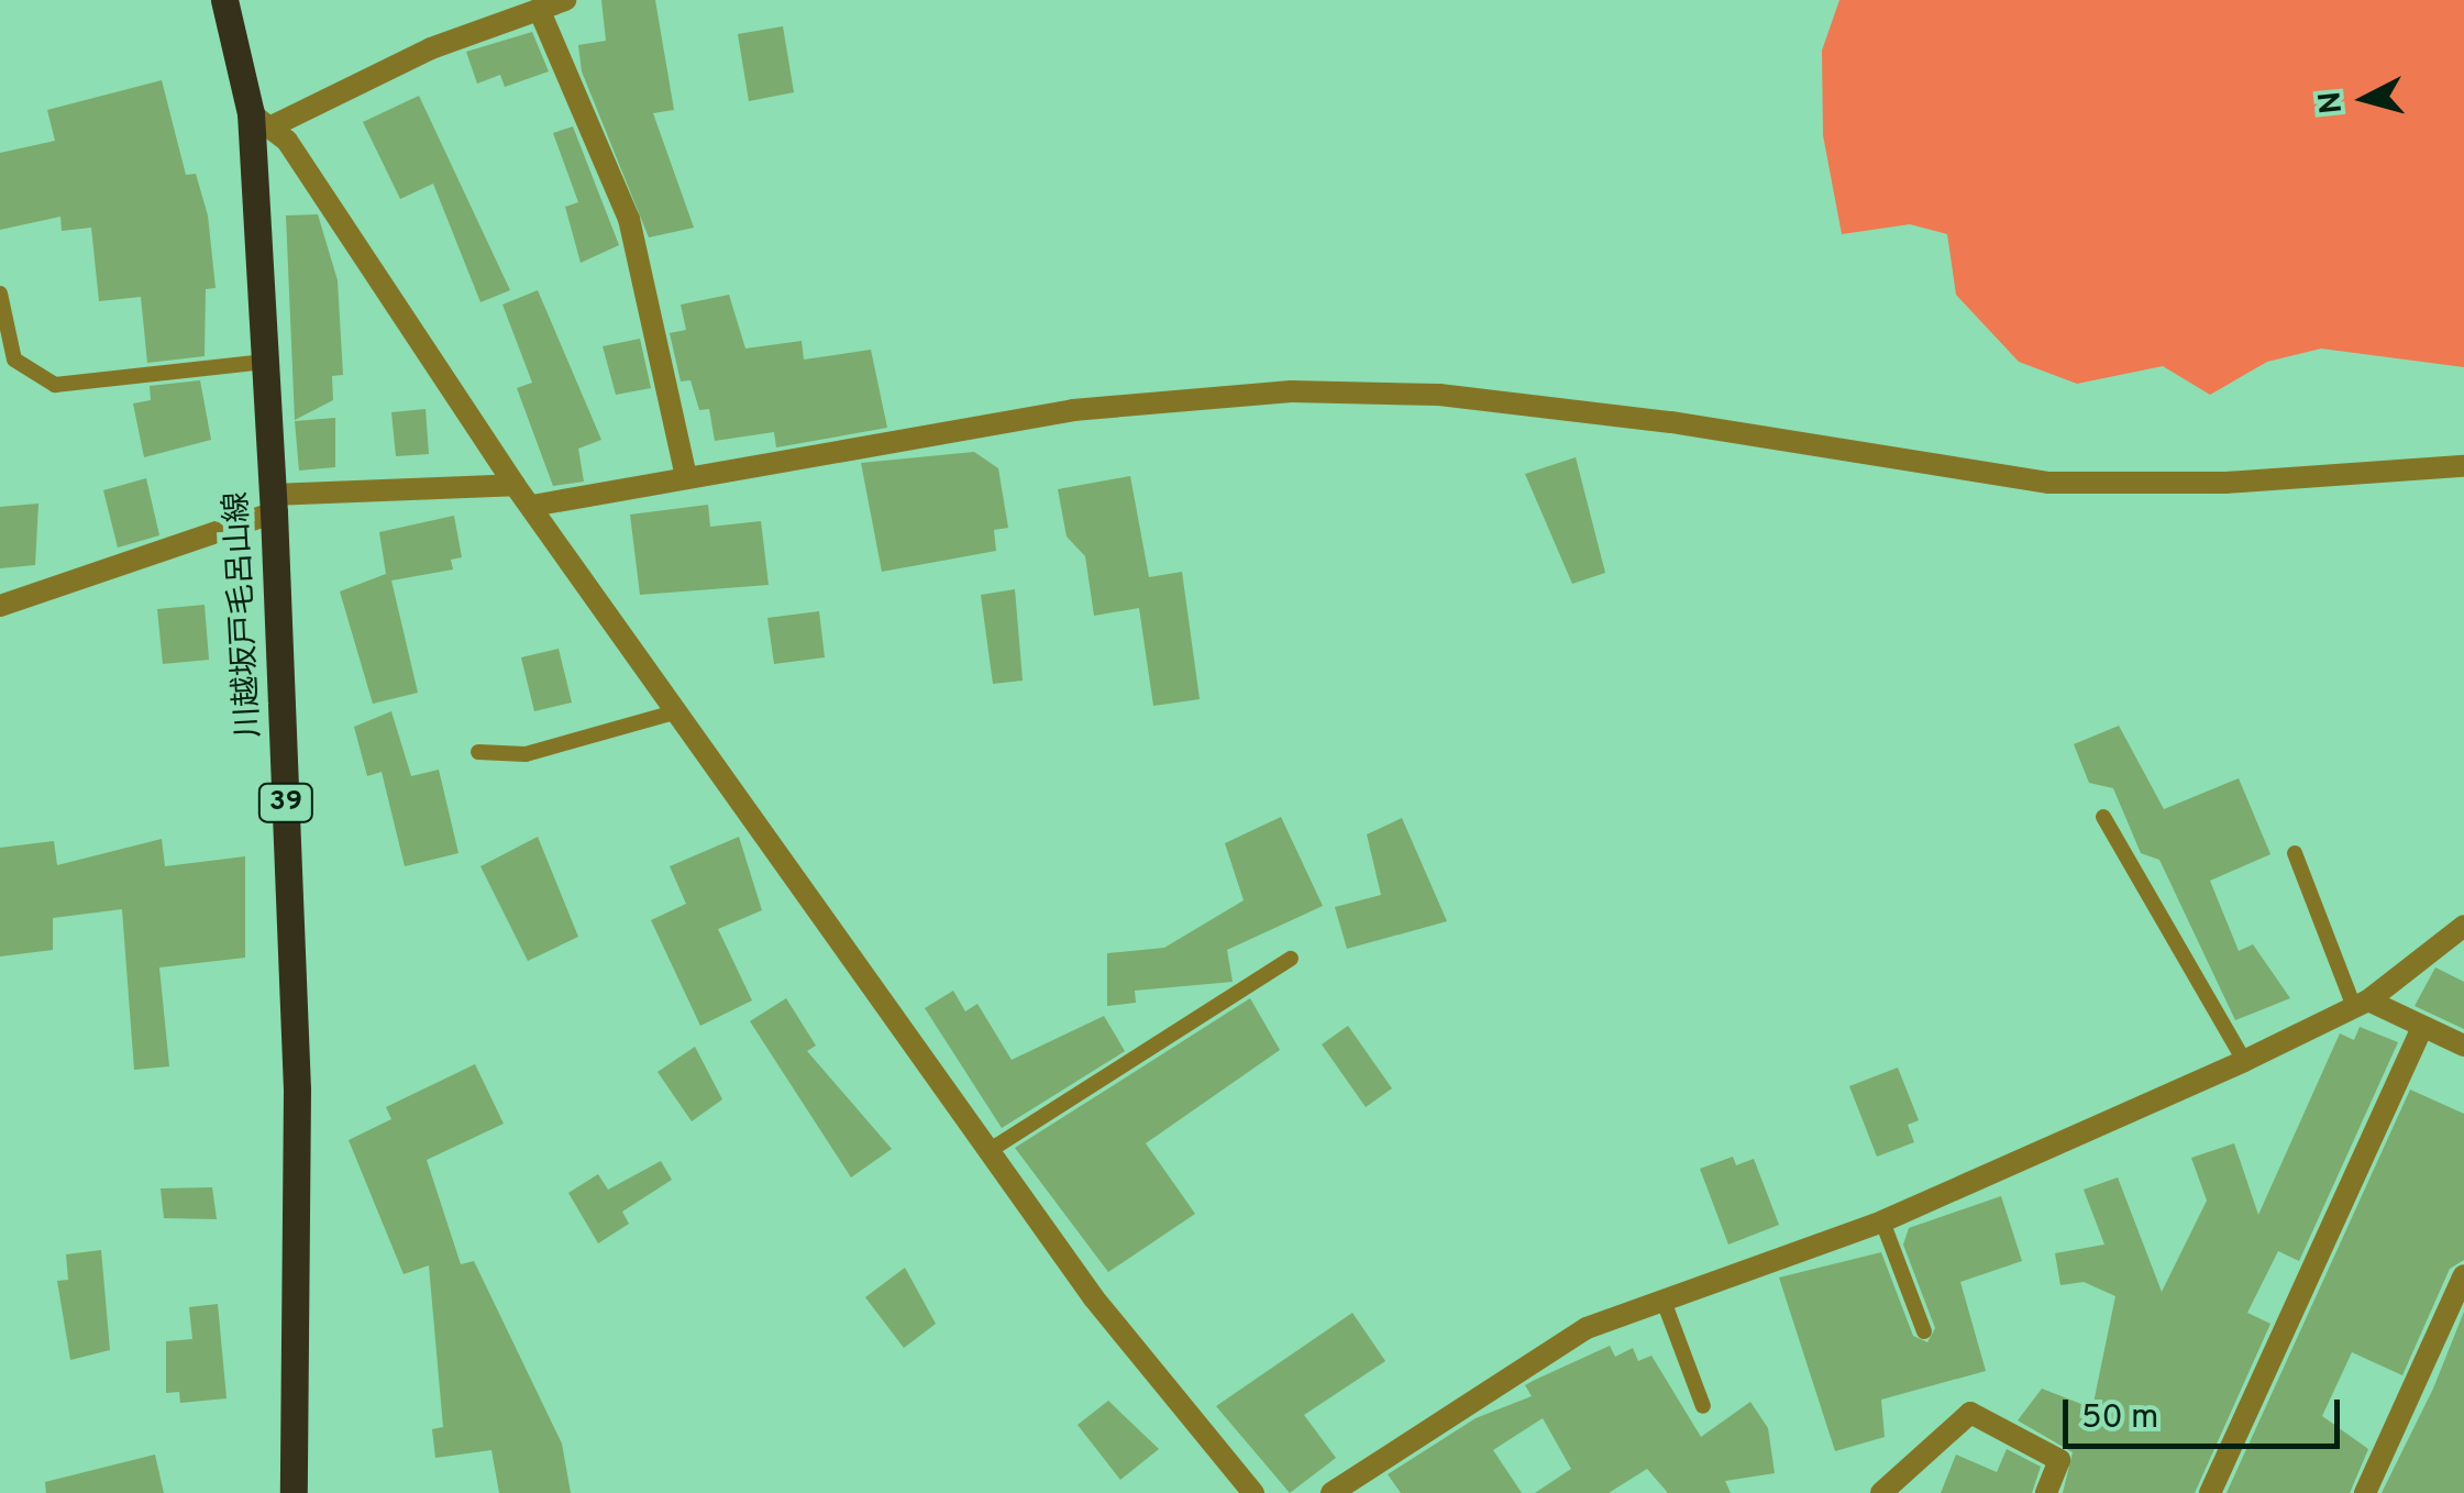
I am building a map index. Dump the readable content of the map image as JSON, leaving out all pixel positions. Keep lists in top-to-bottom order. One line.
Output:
{"streets":{"main road":["川越坂戸毛呂山線","39"]},"scale_bar":"50 m","north":"left"}
